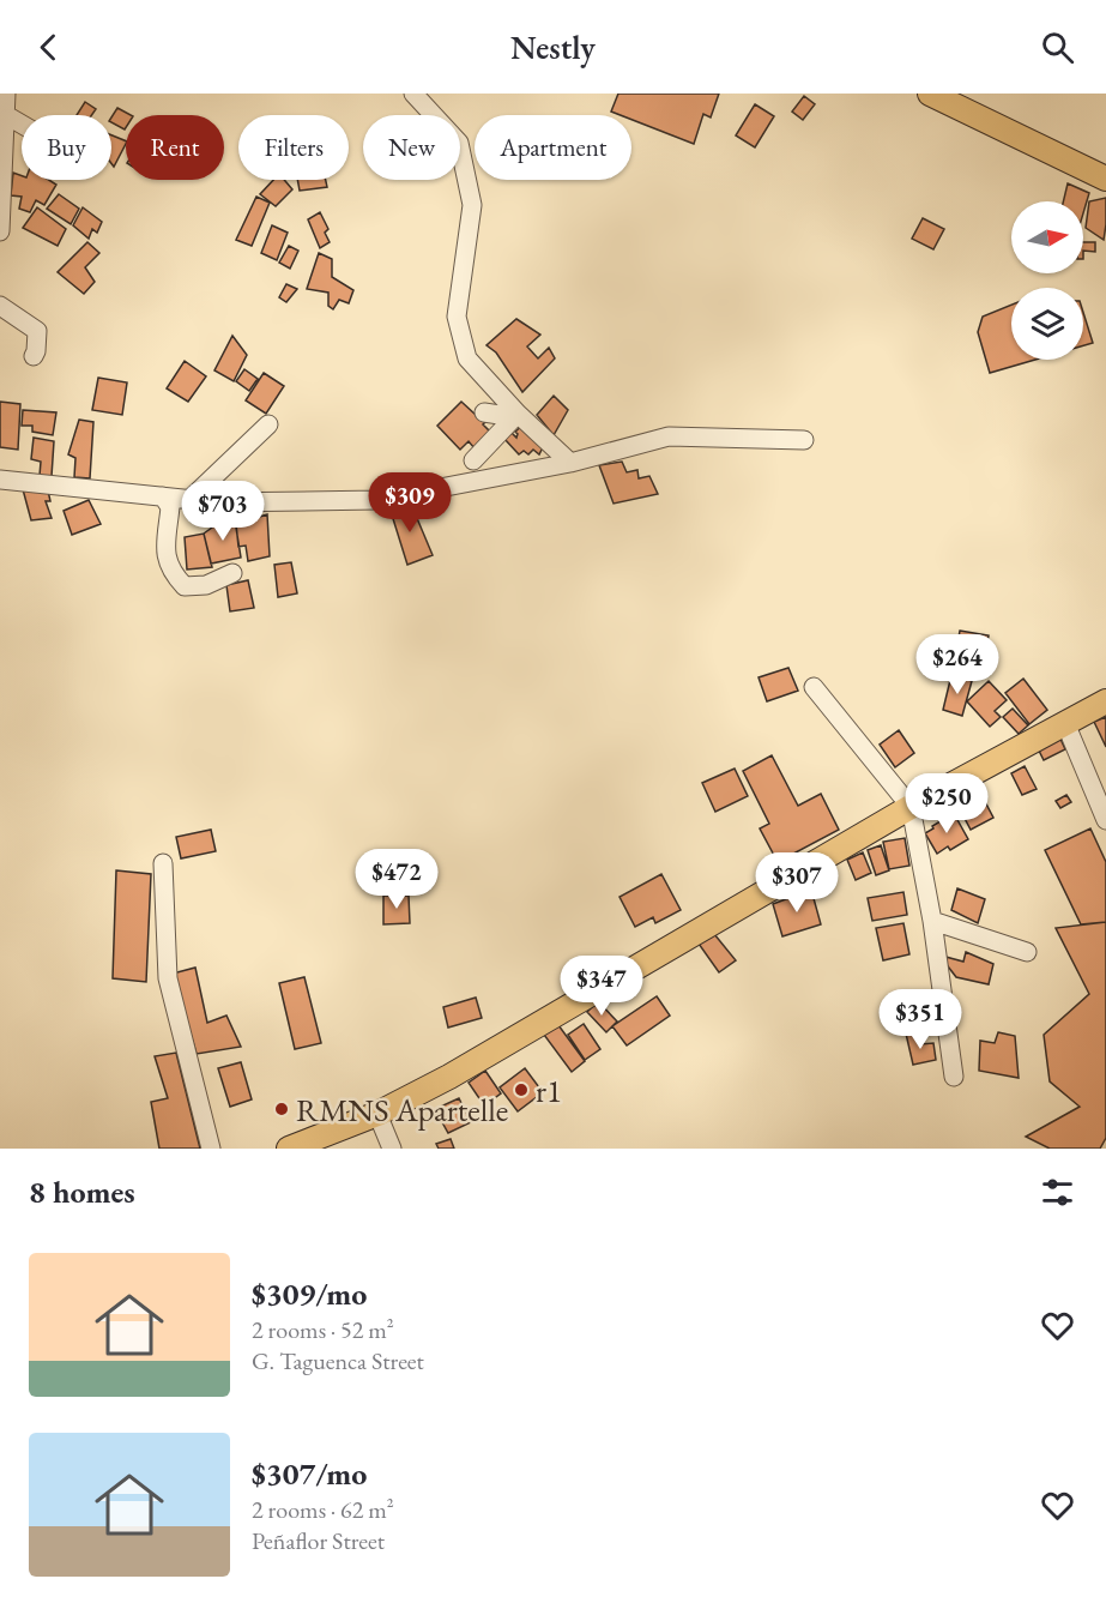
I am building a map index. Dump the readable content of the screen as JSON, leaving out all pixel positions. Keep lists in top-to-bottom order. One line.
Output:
{"places":["r1","RMNS Apartelle"],"north":"right","page":{"header":"Nestly","chip":["Buy","Rent","Filters","New","Apartment"],"price":["$309","$703","$264","$250","$472","$307","$347","$351"],"heading":"8 homes","list":[{"name":"$309/mo","note":"2 rooms · 52 m² · G. Taguenca Street"},{"name":"$307/mo","note":"2 rooms · 62 m² · Peñaflor Street"}]}}
